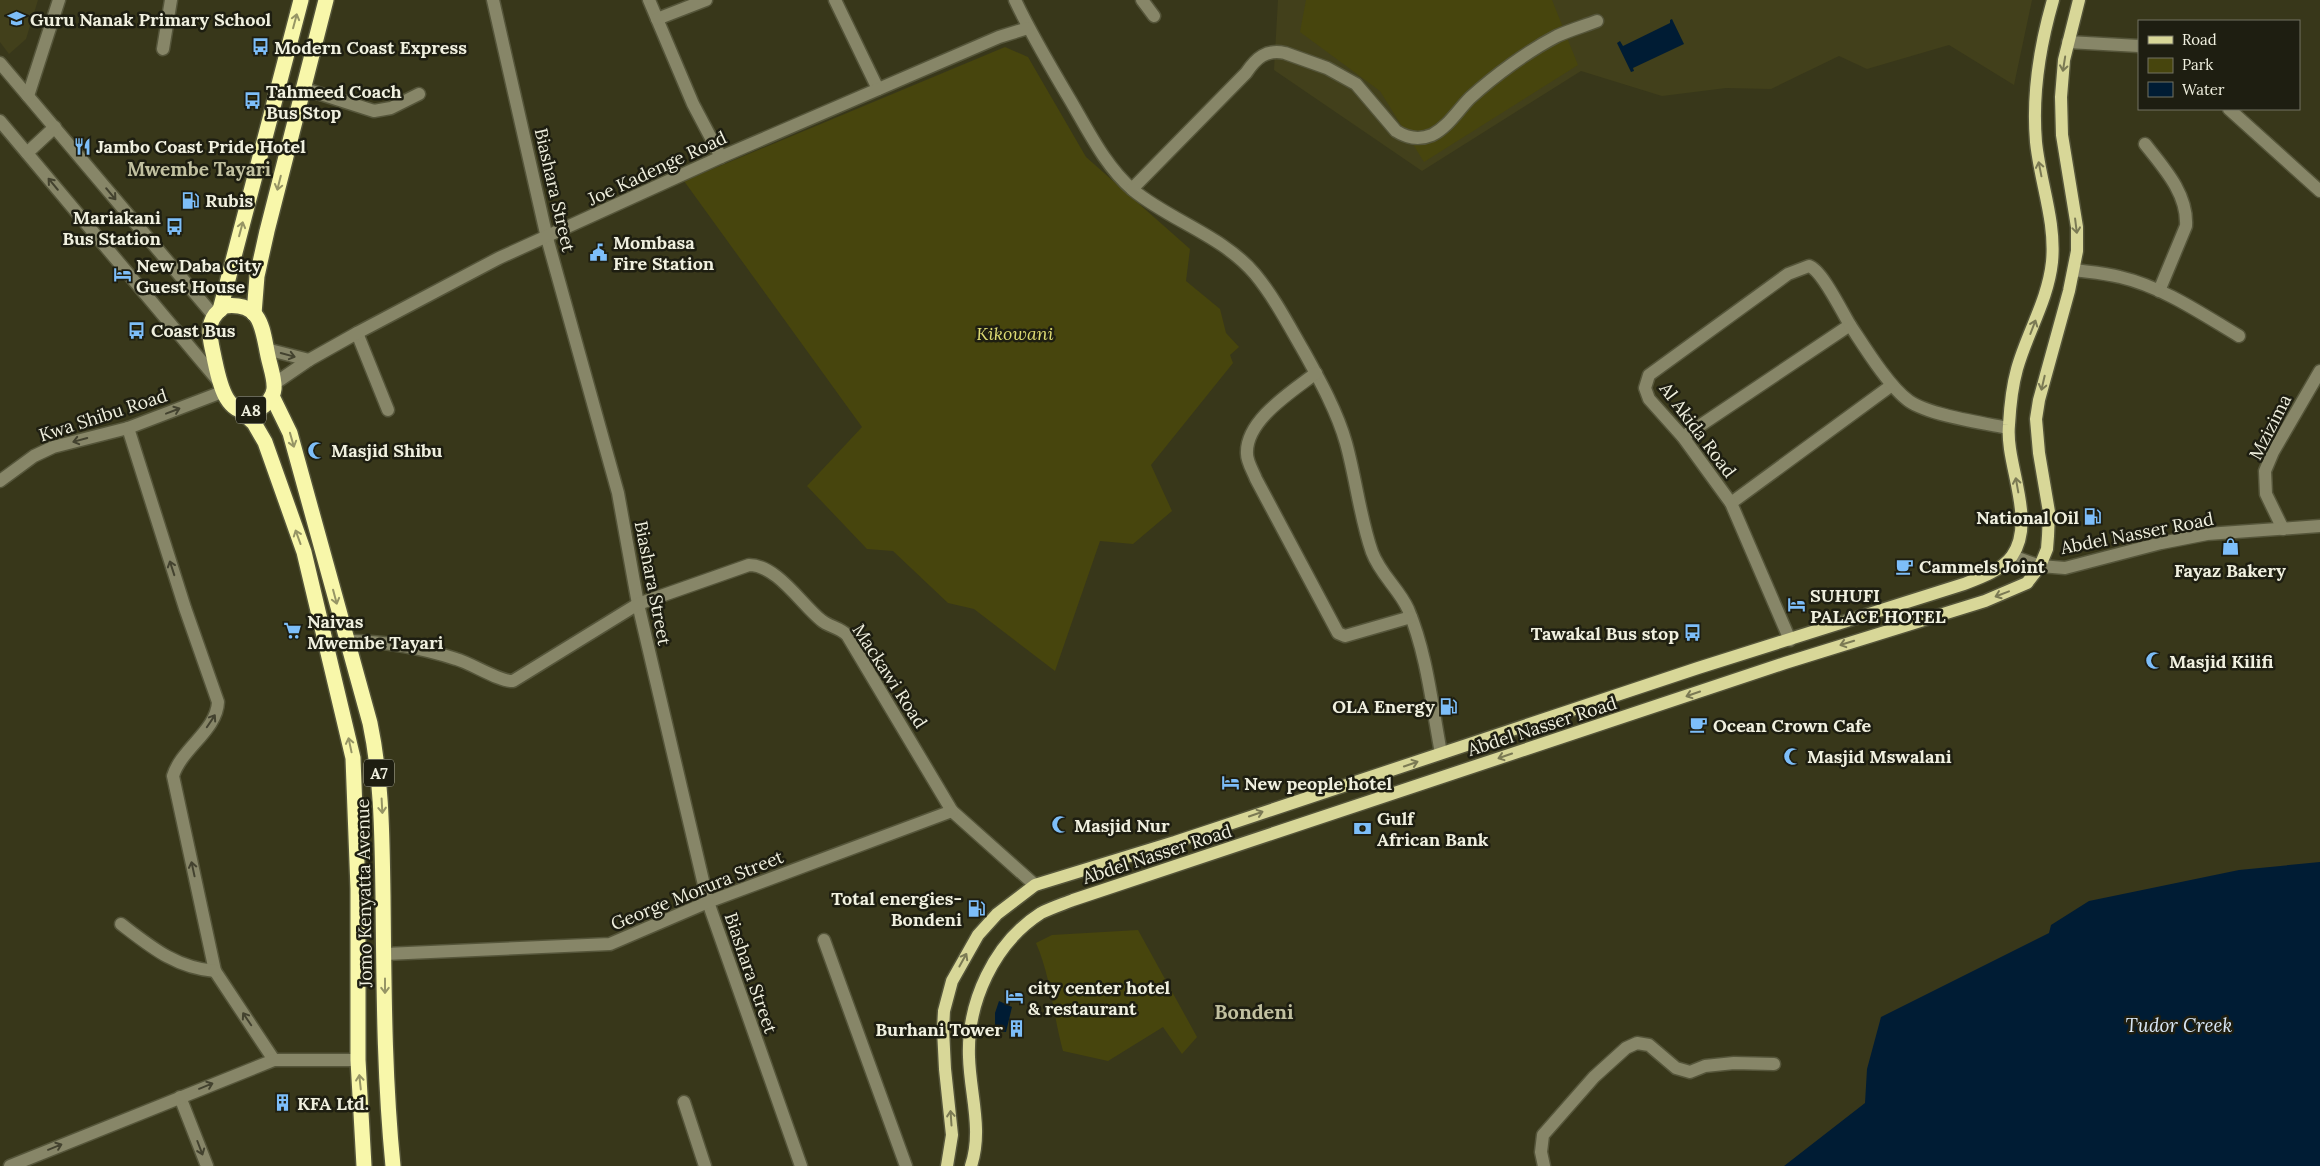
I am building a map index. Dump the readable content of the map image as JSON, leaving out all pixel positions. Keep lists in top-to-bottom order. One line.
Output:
{"streets":{"highway":["A8","A7","Jomo Kenyatta Avenue"],"main road":["Abdel Nasser Road"],"street":["Joe Kadenge Road","Biashara Street","Kwa Shibu Road","Mzizima","Al Akida Road","Mackawi Road","George Morura Street"]},"crossings":[["Joe Kadenge Road","Biashara Street"],["Joe Kadenge Road","A8"],["Joe Kadenge Road","Jomo Kenyatta Avenue"],["Biashara Street","Mackawi Road"],["Biashara Street","George Morura Street"],["A8","Kwa Shibu Road"],["A8","Jomo Kenyatta Avenue"],["Kwa Shibu Road","Jomo Kenyatta Avenue"],["Mzizima","Abdel Nasser Road"],["Al Akida Road","Abdel Nasser Road"],["Abdel Nasser Road","Mackawi Road"],["Mackawi Road","George Morura Street"],["Mackawi Road","Jomo Kenyatta Avenue"],["George Morura Street","Jomo Kenyatta Avenue"]],"districts":["Mwembe Tayari","Bondeni"],"water":["Tudor Creek"],"parks":["Kikowani"],"places":{"school or university":["Guru Nanak Primary School"],"bus stop":["Modern Coast Express","Tahmeed Coach Bus Stop","Mariakani Bus Station","Coast Bus","Tawakal Bus stop"],"restaurant":["Jambo Coast Pride Hotel"],"fuel station":["Rubis","National Oil","OLA Energy","Total energies- Bondeni"],"public building":["Mombasa Fire Station"],"hotel":["New Daba City Guest House","SUHUFI PALACE HOTEL","New people hotel","city center hotel & restaurant"],"mosque":["Masjid Shibu","Masjid Kilifi","Masjid Mswalani","Masjid Nur"],"shop":["Fayaz Bakery"],"cafe":["Cammels Joint","Ocean Crown Cafe"],"supermarket":["Naivas Mwembe Tayari"],"bank":["Gulf African Bank"],"building":["Burhani Tower","KFA Ltd."]},"legend":["Road","Park","Water"]}
